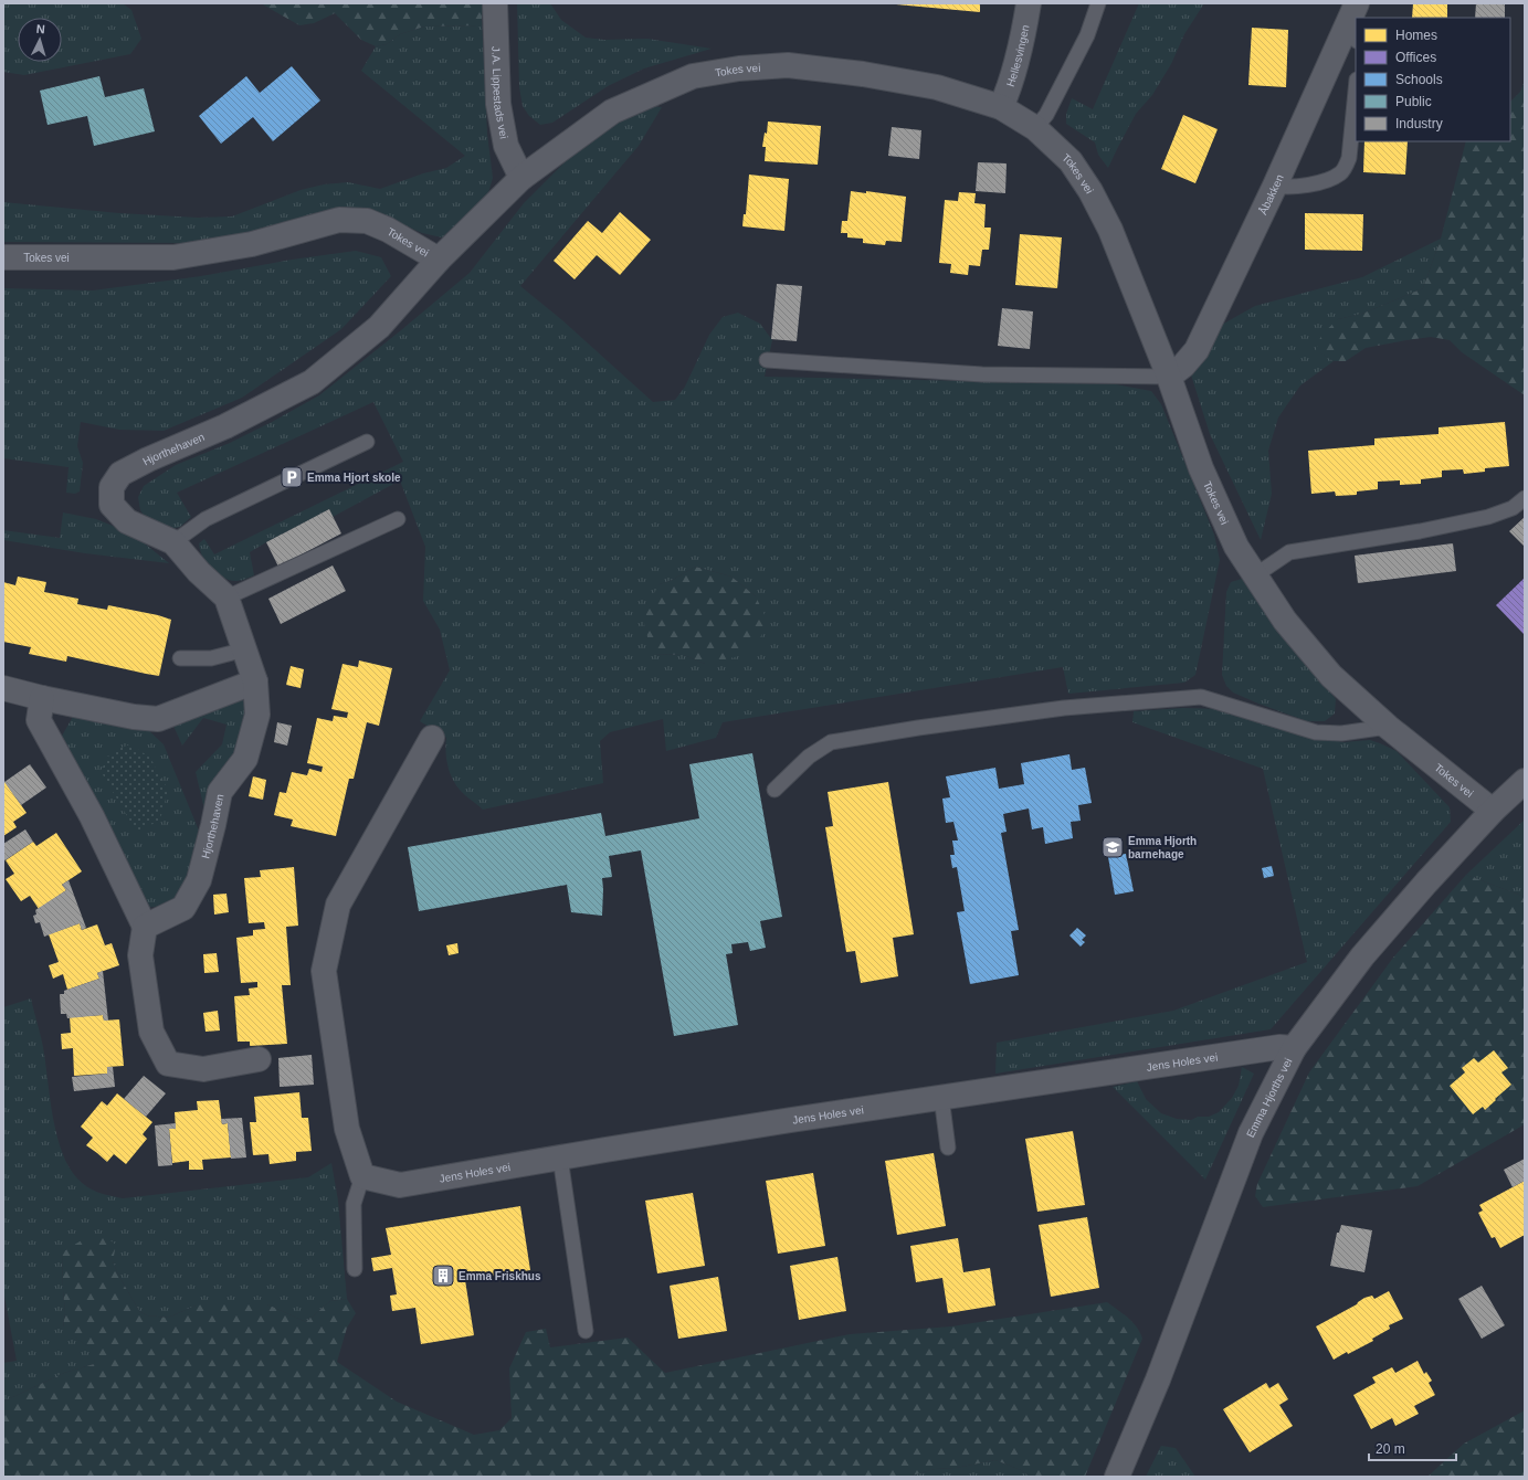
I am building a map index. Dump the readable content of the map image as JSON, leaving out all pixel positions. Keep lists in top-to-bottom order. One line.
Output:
{"streets":{"street":["Hellesvingen","Tokes vei","J.A. Lippestads vei","Åbakken","Hjorthehaven","Jens Holes vei","Emma Hjorths vei"]},"crossings":[["Hellesvingen","Tokes vei"],["Tokes vei","J.A. Lippestads vei"],["Tokes vei","Åbakken"],["Tokes vei","Hjorthehaven"],["Tokes vei","Emma Hjorths vei"],["Jens Holes vei","Emma Hjorths vei"]],"places":{"parking":["Emma Hjort skole"],"school or university":["Emma Hjorth barnehage"],"building":["Emma Friskhus"]},"legend":["Homes","Offices","Schools","Public","Industry"],"scale_bar":"20 m","north":"top"}
